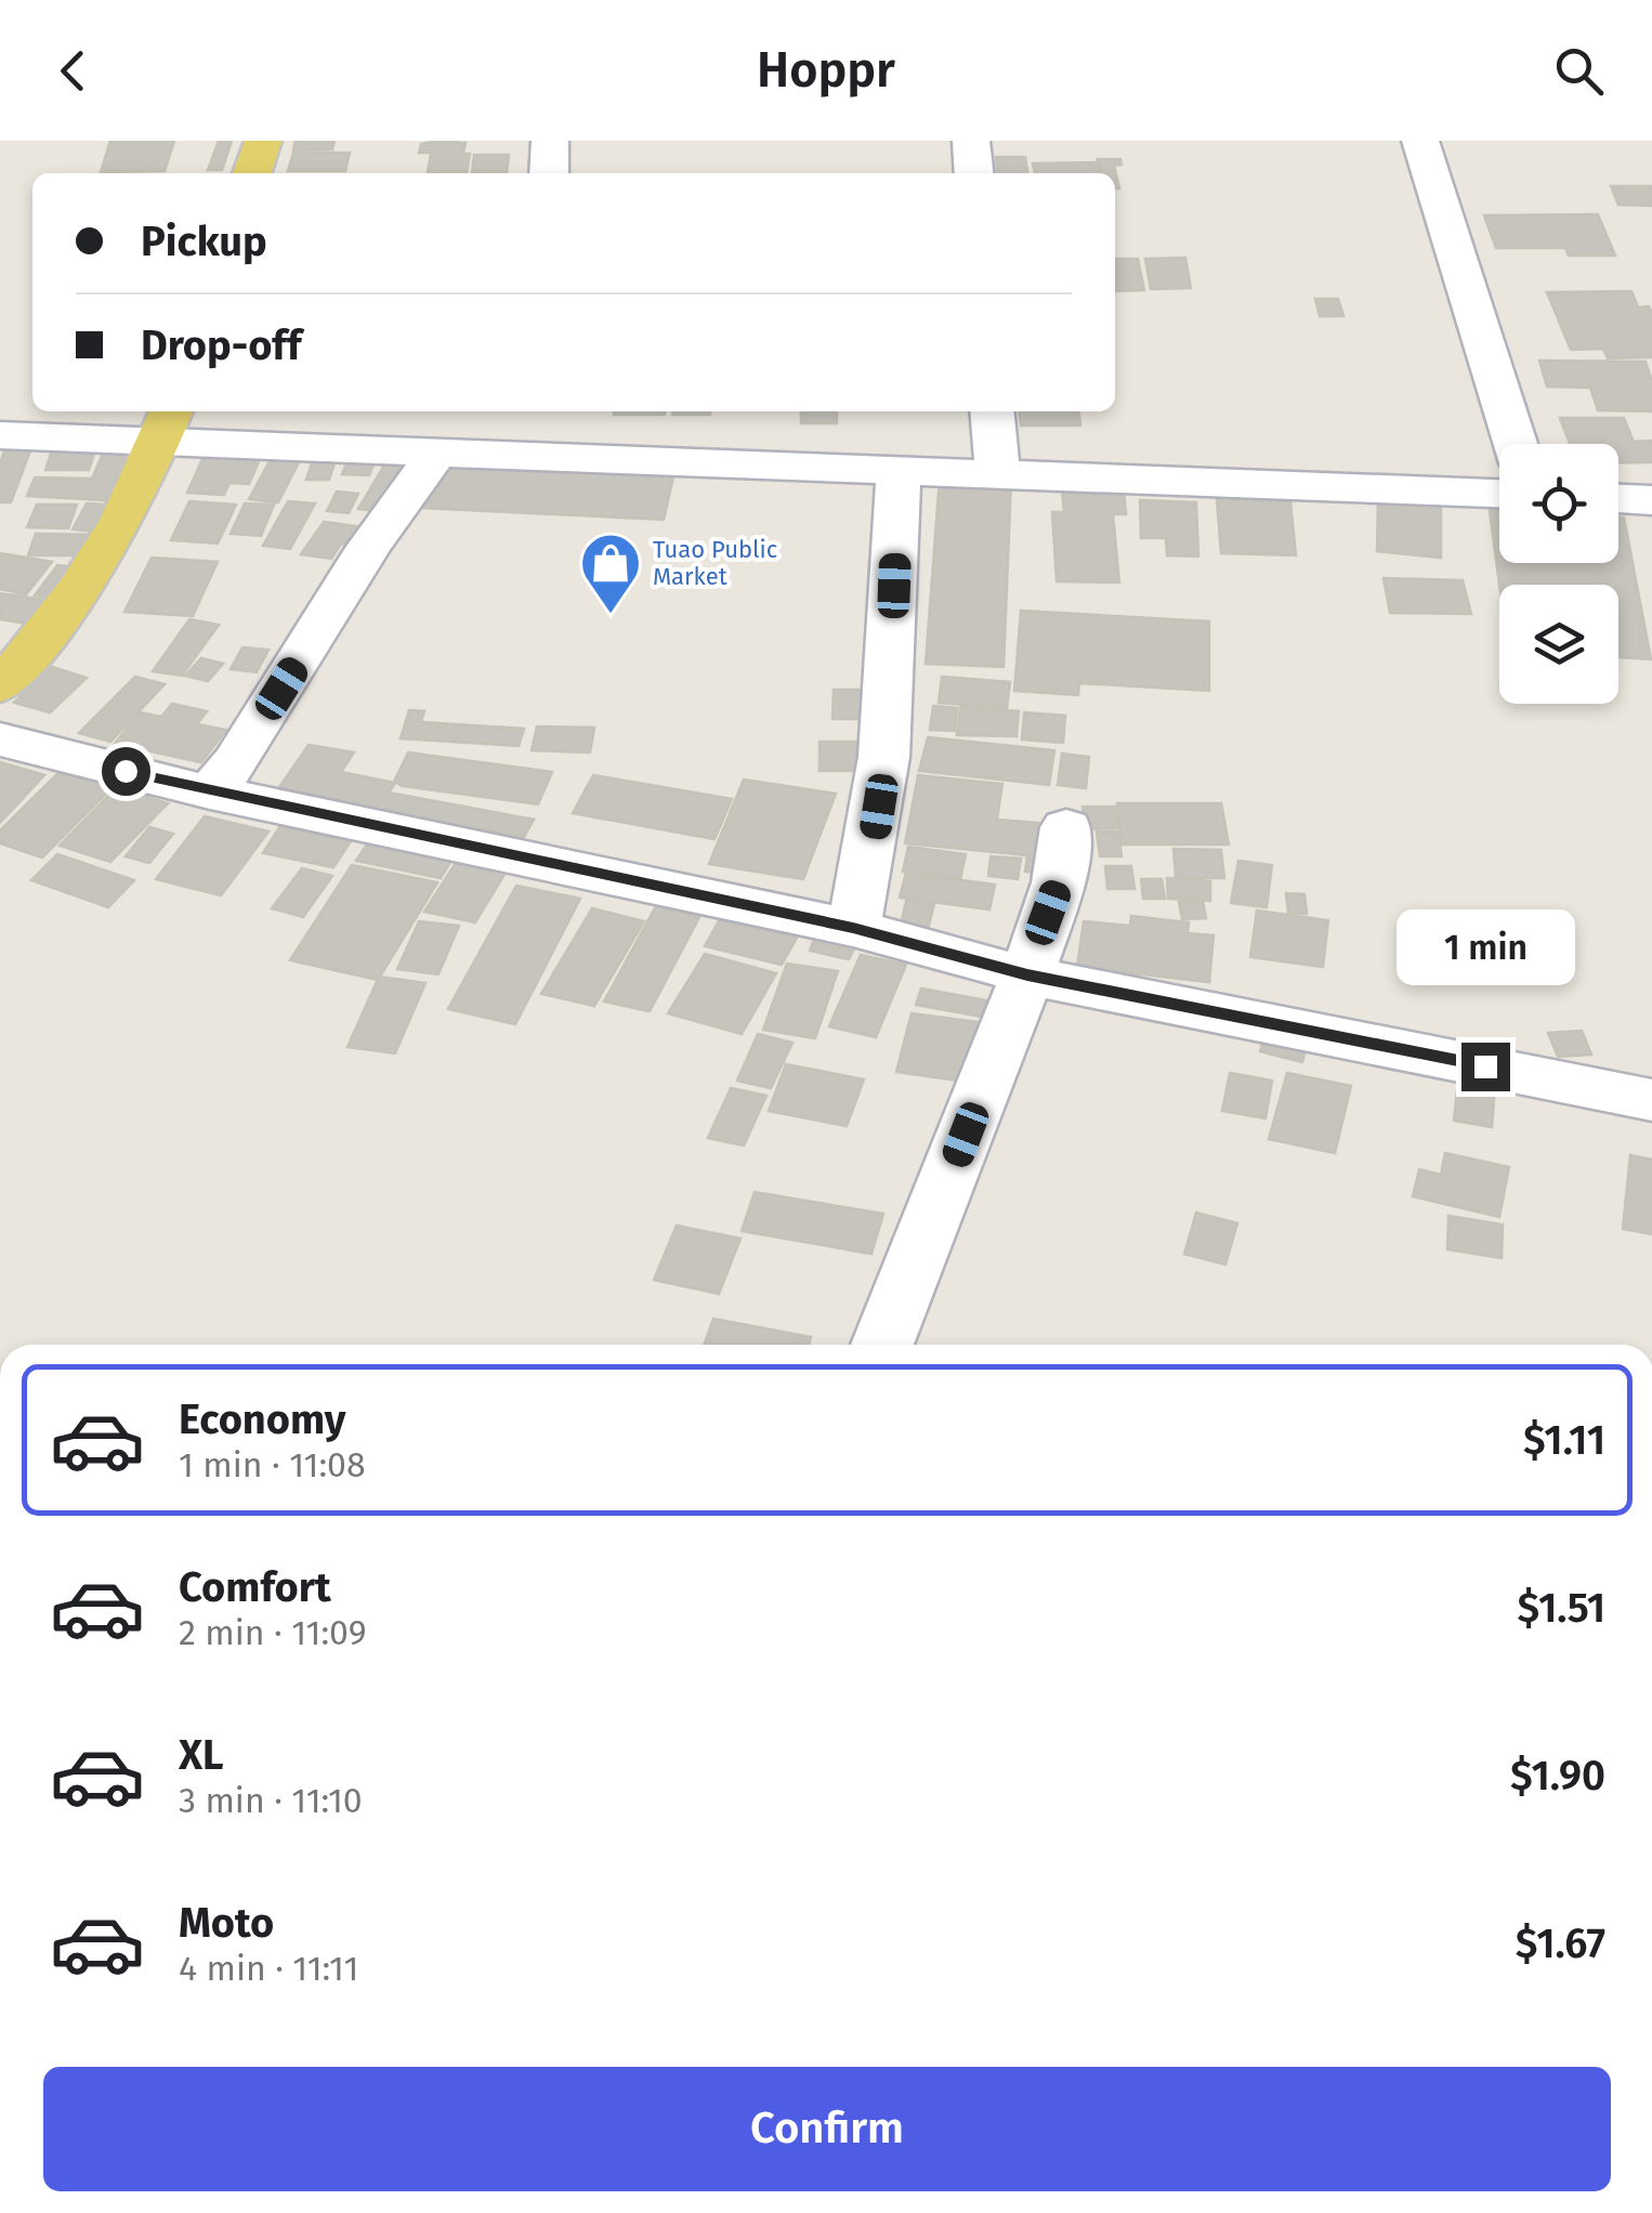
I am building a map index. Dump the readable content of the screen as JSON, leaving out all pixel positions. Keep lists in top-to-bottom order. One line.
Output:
{"places":{"shop":["Tuao Public Market"]},"page":{"header":"Hoppr","banner":["Pickup","Drop-off"],"bubble":"1 min","list":[{"name":"Economy","note":"1 min · 11:08","value":"$1.11"},{"name":"Comfort","note":"2 min · 11:09","value":"$1.51"},{"name":"XL","note":"3 min · 11:10","value":"$1.90"},{"name":"Moto","note":"4 min · 11:11","value":"$1.67"}],"buttons":"Confirm"}}
